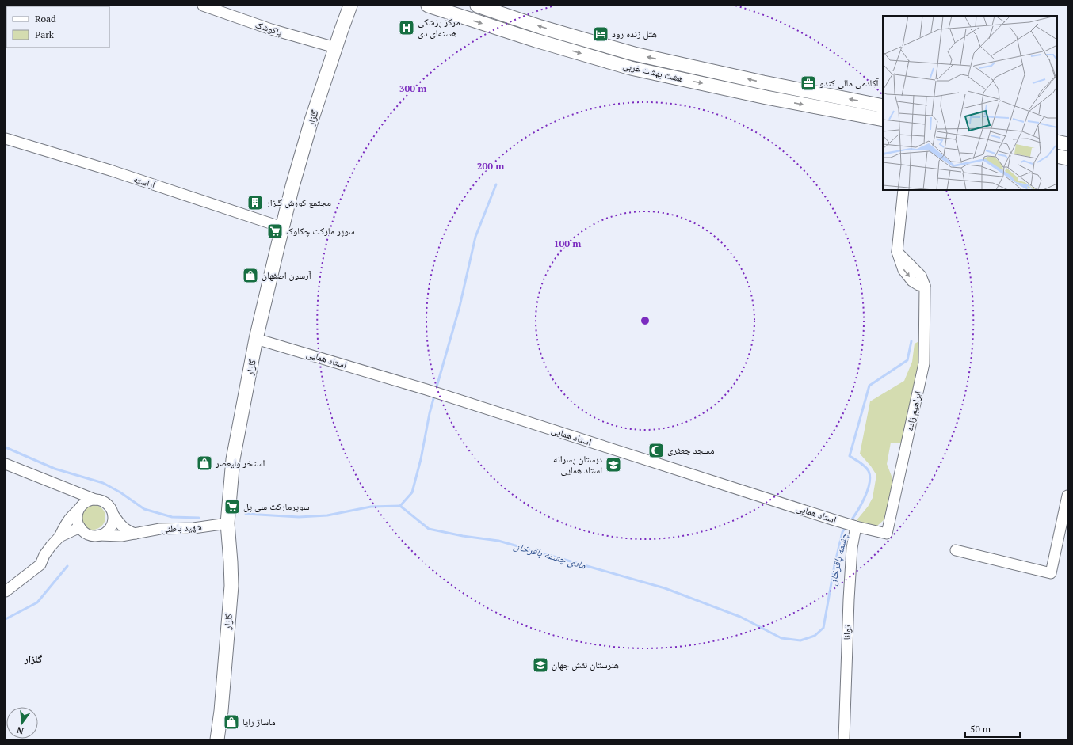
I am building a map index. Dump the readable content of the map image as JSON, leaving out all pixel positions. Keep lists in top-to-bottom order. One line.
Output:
{"streets":{"main road":["هشت بهشت غربی","گلزار"],"street":["پاکوشک","آراسته","استاد همایی","ابراهیم زاده","شهید باطنی","توانا"]},"crossings":[["پاکوشک","گلزار"],["گلزار","آراسته"],["گلزار","استاد همایی"],["گلزار","شهید باطنی"],["استاد همایی","ابراهیم زاده"],["استاد همایی","توانا"]],"districts":["گلزار"],"water":["مادی چشمه باقرخان","چشمه باقرخان"],"places":{"hospital":["مرکز پزشکی هسته‌ای دی"],"hotel":["هتل زنده رود"],"office":["آکادمی مالی کندو"],"building":["مجتمع کورش گلزار"],"supermarket":["سوپر مارکت چکاوک","سوپرمارکت سی پل"],"shop":["آرسون اصفهان","استخر ولیعصر","ماساژ رایا"],"mosque":["مسجد جعفری"],"school or university":["دبستان پسرانه استاد همایی","هنرستان نقش جهان"]},"legend":["Road","Park"],"scale_bar":"50 m","north":"bottom","rings":["300 m","200 m","100 m"]}
